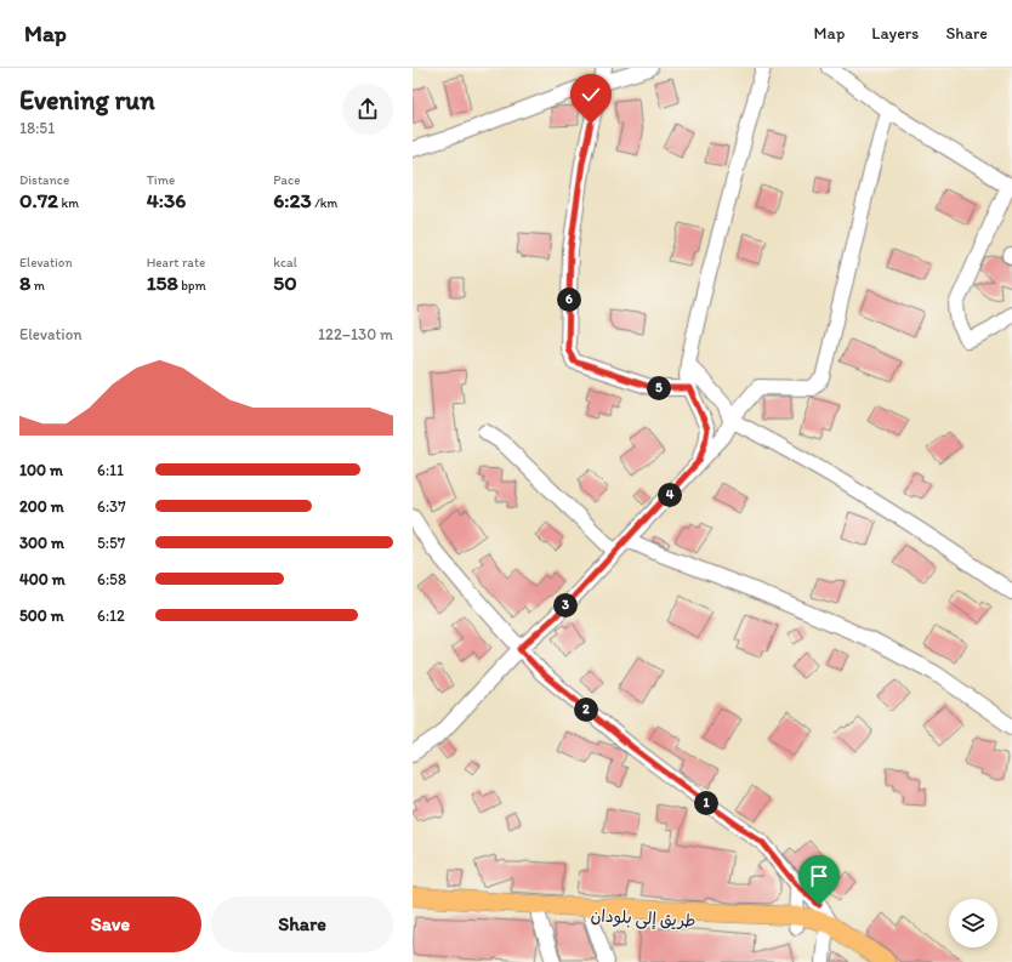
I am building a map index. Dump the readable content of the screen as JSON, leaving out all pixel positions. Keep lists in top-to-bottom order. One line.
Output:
{"streets":{"main road":["طريق إلى بلودان"]},"page":{"header":"Map","nav":["Map","Layers","Share"],"heading":["Evening run","18:51"],"stats":[["Distance","0.72 km"],["Time","4:36"],["Pace","6:23 /km"],["Elevation","8 m"],["Heart rate","158 bpm"],["kcal","50"]],"pins":["6","5","4","3","2","1"],"chart":["Elevation","122–130 m"],"list":[{"name":"100 m","note":"6:11"},{"name":"200 m","note":"6:37"},{"name":"300 m","note":"5:57"},{"name":"400 m","note":"6:58"},{"name":"500 m","note":"6:12"}],"buttons":["Save","Share"]}}
